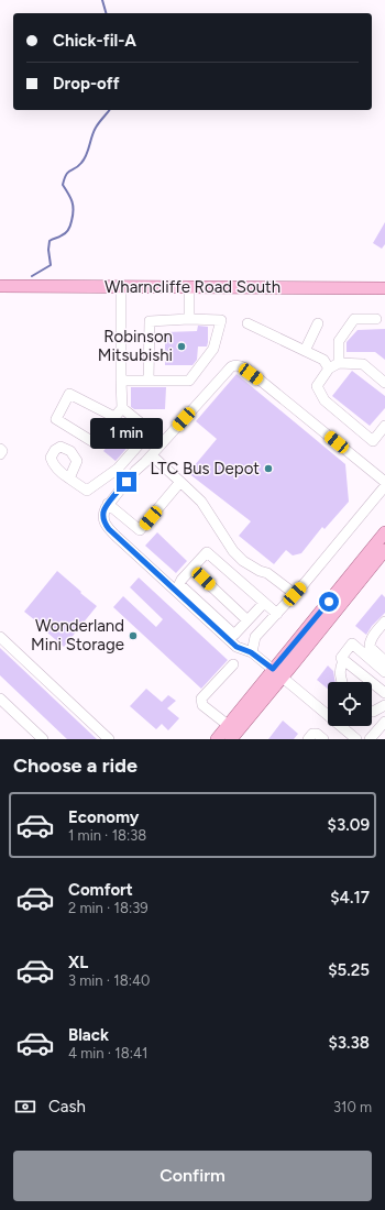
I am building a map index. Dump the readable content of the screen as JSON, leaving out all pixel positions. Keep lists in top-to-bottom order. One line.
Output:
{"streets":{"main road":["Wharncliffe Road South"]},"places":["Robinson Mitsubishi","LTC Bus Depot","Wonderland Mini Storage"],"page":{"banner":["Chick-fil-A","Drop-off"],"bubble":"1 min","heading":"Choose a ride","list":[{"name":"Economy","note":"1 min · 18:38","value":"$3.09"},{"name":"Comfort","note":"2 min · 18:39","value":"$4.17"},{"name":"XL","note":"3 min · 18:40","value":"$5.25"},{"name":"Black","note":"4 min · 18:41","value":"$3.38"}],"pay":["Cash","310 m"],"buttons":"Confirm"}}
